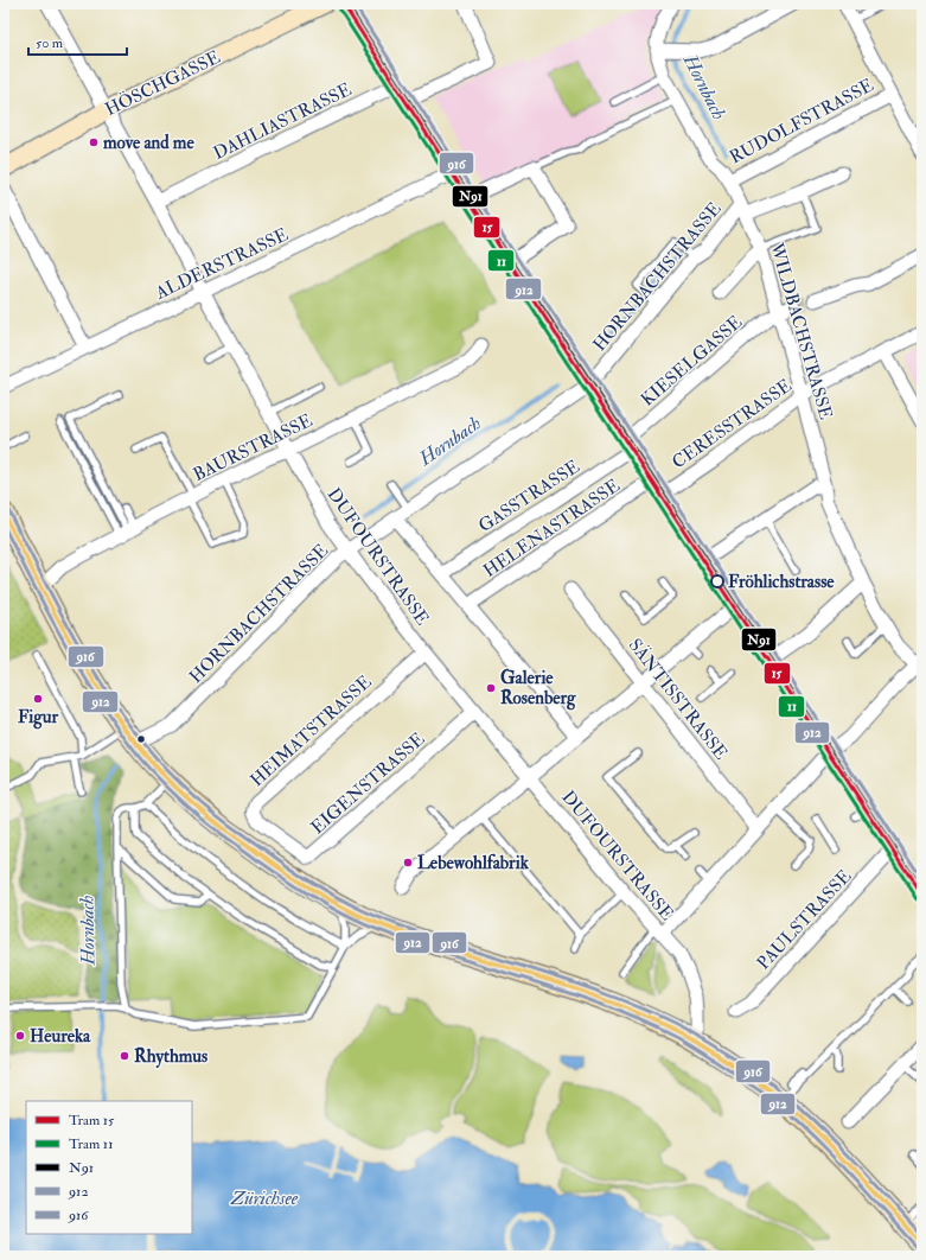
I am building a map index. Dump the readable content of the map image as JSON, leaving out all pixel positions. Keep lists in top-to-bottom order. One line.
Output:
{"streets":{"main road":["HÖSCHGASSE"],"street":["DAHLIASTRASSE","RUDOLFSTRASSE","ALDERSTRASSE","HORNBACHSTRASSE","WILDBACHSTRASSE","KIESELGASSE","CERESSTRASSE","BAURSTRASSE","GASSTRASSE","HELENASTRASSE","DUFOURSTRASSE","SÄNTISSTRASSE","HEIMATSTRASSE","EIGENSTRASSE","PAULSTRASSE"]},"crossings":[["HÖSCHGASSE","DUFOURSTRASSE"],["DAHLIASTRASSE","DUFOURSTRASSE"],["RUDOLFSTRASSE","WILDBACHSTRASSE"],["ALDERSTRASSE","DUFOURSTRASSE"],["HORNBACHSTRASSE","WILDBACHSTRASSE"],["HORNBACHSTRASSE","DUFOURSTRASSE"],["WILDBACHSTRASSE","KIESELGASSE"],["WILDBACHSTRASSE","CERESSTRASSE"],["KIESELGASSE","GASSTRASSE"],["BAURSTRASSE","DUFOURSTRASSE"],["DUFOURSTRASSE","HEIMATSTRASSE"],["DUFOURSTRASSE","EIGENSTRASSE"],["HEIMATSTRASSE","EIGENSTRASSE"]],"water":["Hornbach","Zürichsee"],"places":["move and me","Fröhlichstrasse","Galerie Rosenberg","Figur","Lebewohlfabrik","Heureka","Rhythmus"],"lines":["tram line 15","transit line N91","transit line 916","tram line 11","transit line 912"],"legend":["Tram 15","Tram 11","N91","912","916"],"scale_bar":"50 m"}
